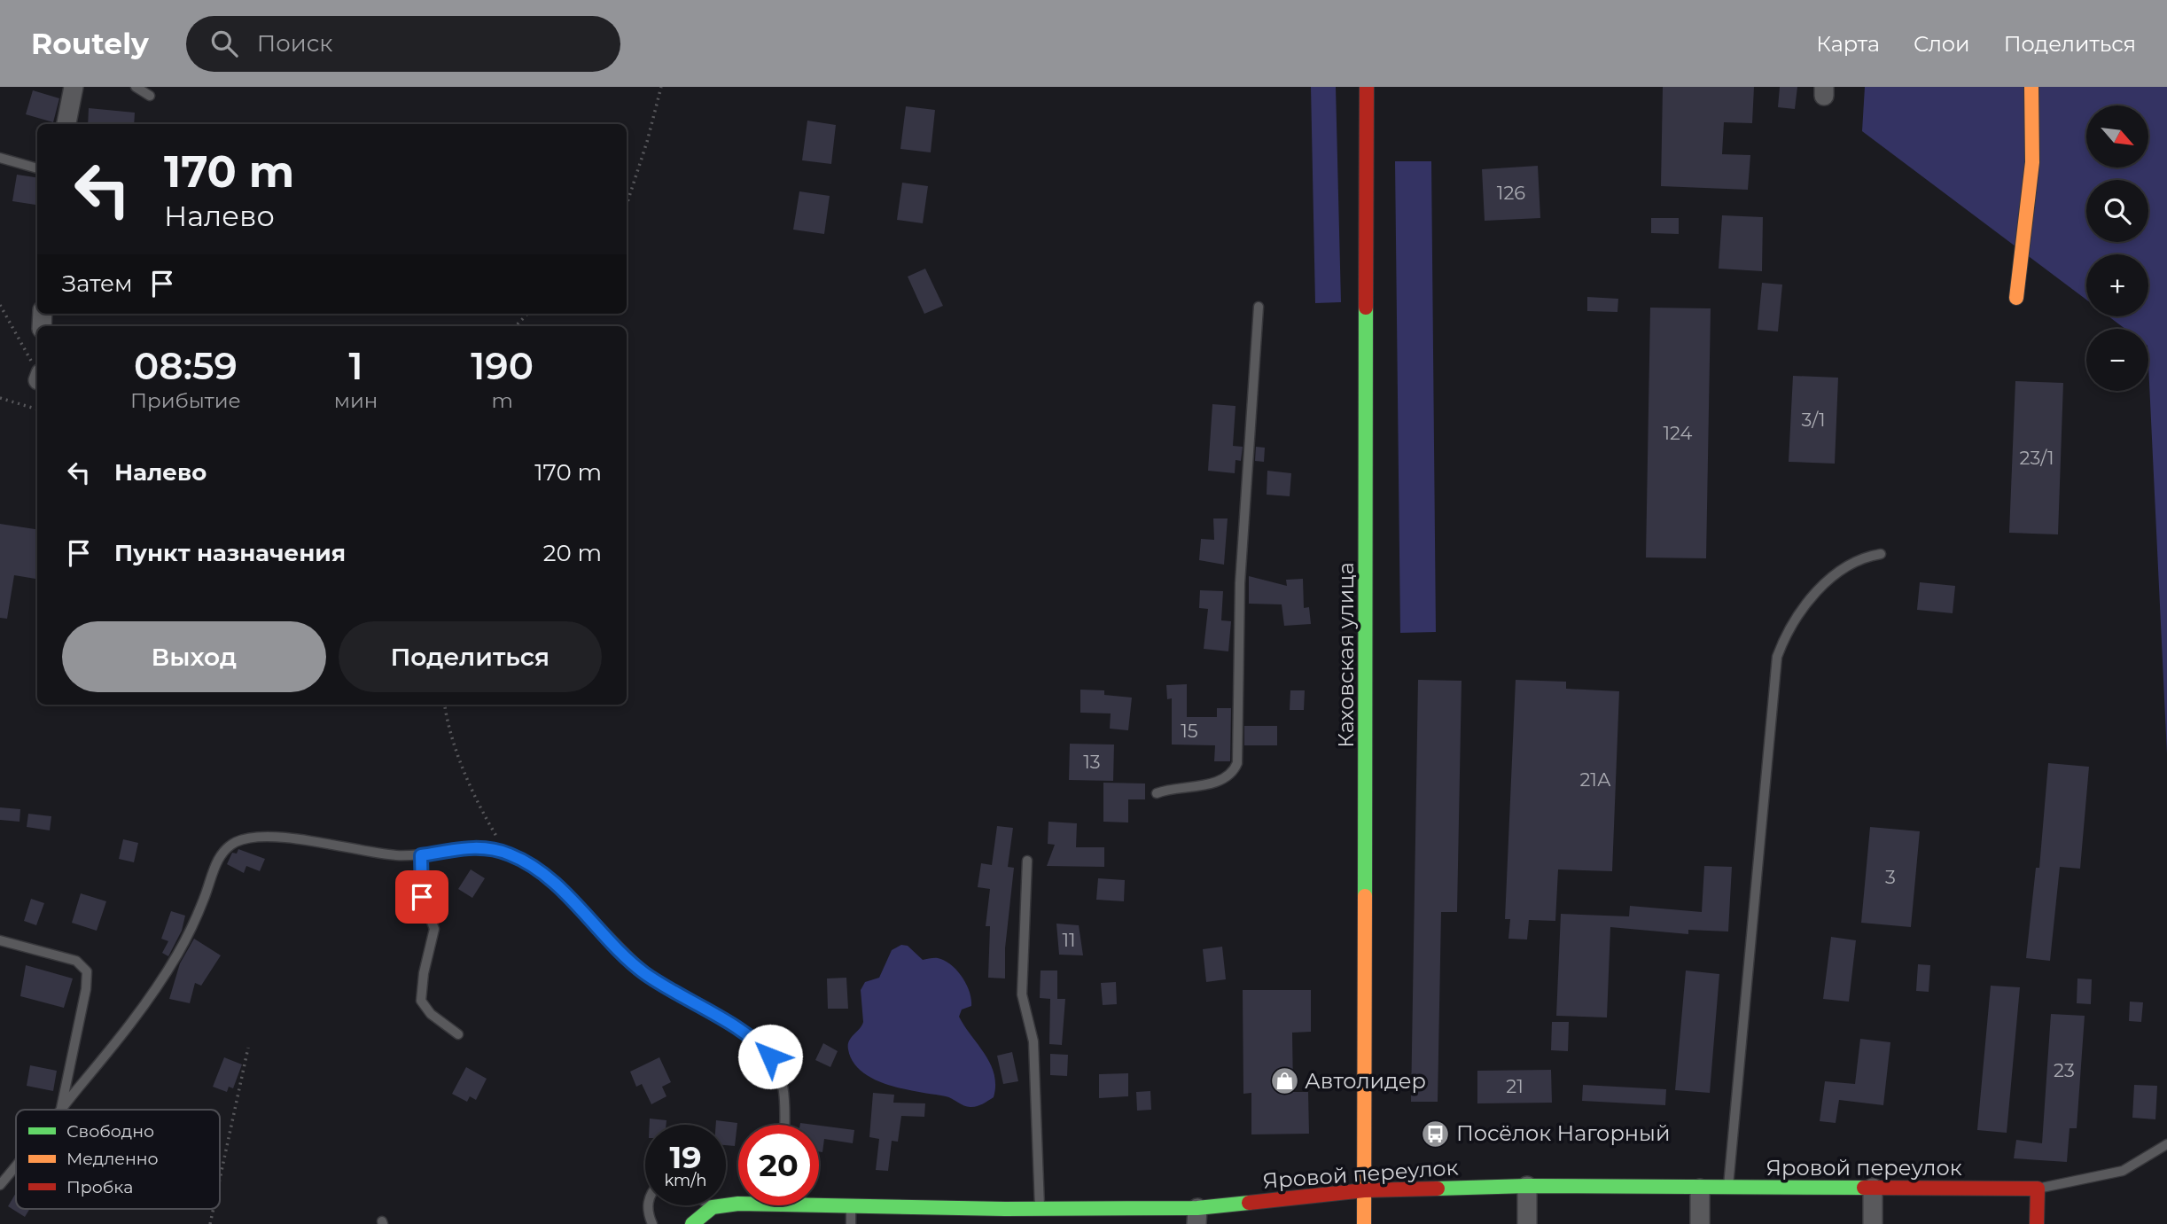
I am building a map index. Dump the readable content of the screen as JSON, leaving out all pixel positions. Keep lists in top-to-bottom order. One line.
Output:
{"streets":{"main road":["Каховская улица","Яровой переулок"]},"crossings":[["Каховская улица","Яровой переулок"]],"places":{"shop":["Автолидер"],"bus stop":["Посёлок Нагорный"]},"house_numbers":["126","3/1","124","23/1","15","13","21А","3","11","23","21"],"legend":["Свободно","Медленно","Пробка"],"north":"bottom right","page":{"header":"Routely","search":"Поиск","nav":["Карта","Слои","Поделиться"],"map_buttons":["+","−"],"turn":["170 m","Налево"],"then":"Затем","eta":["08:59","Прибытие","1","мин","190","m"],"list":[{"name":"Налево","value":"170 m"},{"name":"Пункт назначения","value":"20 m"}],"buttons":["Выход","Поделиться"],"speed":"19 km/h","limit":"20"}}
